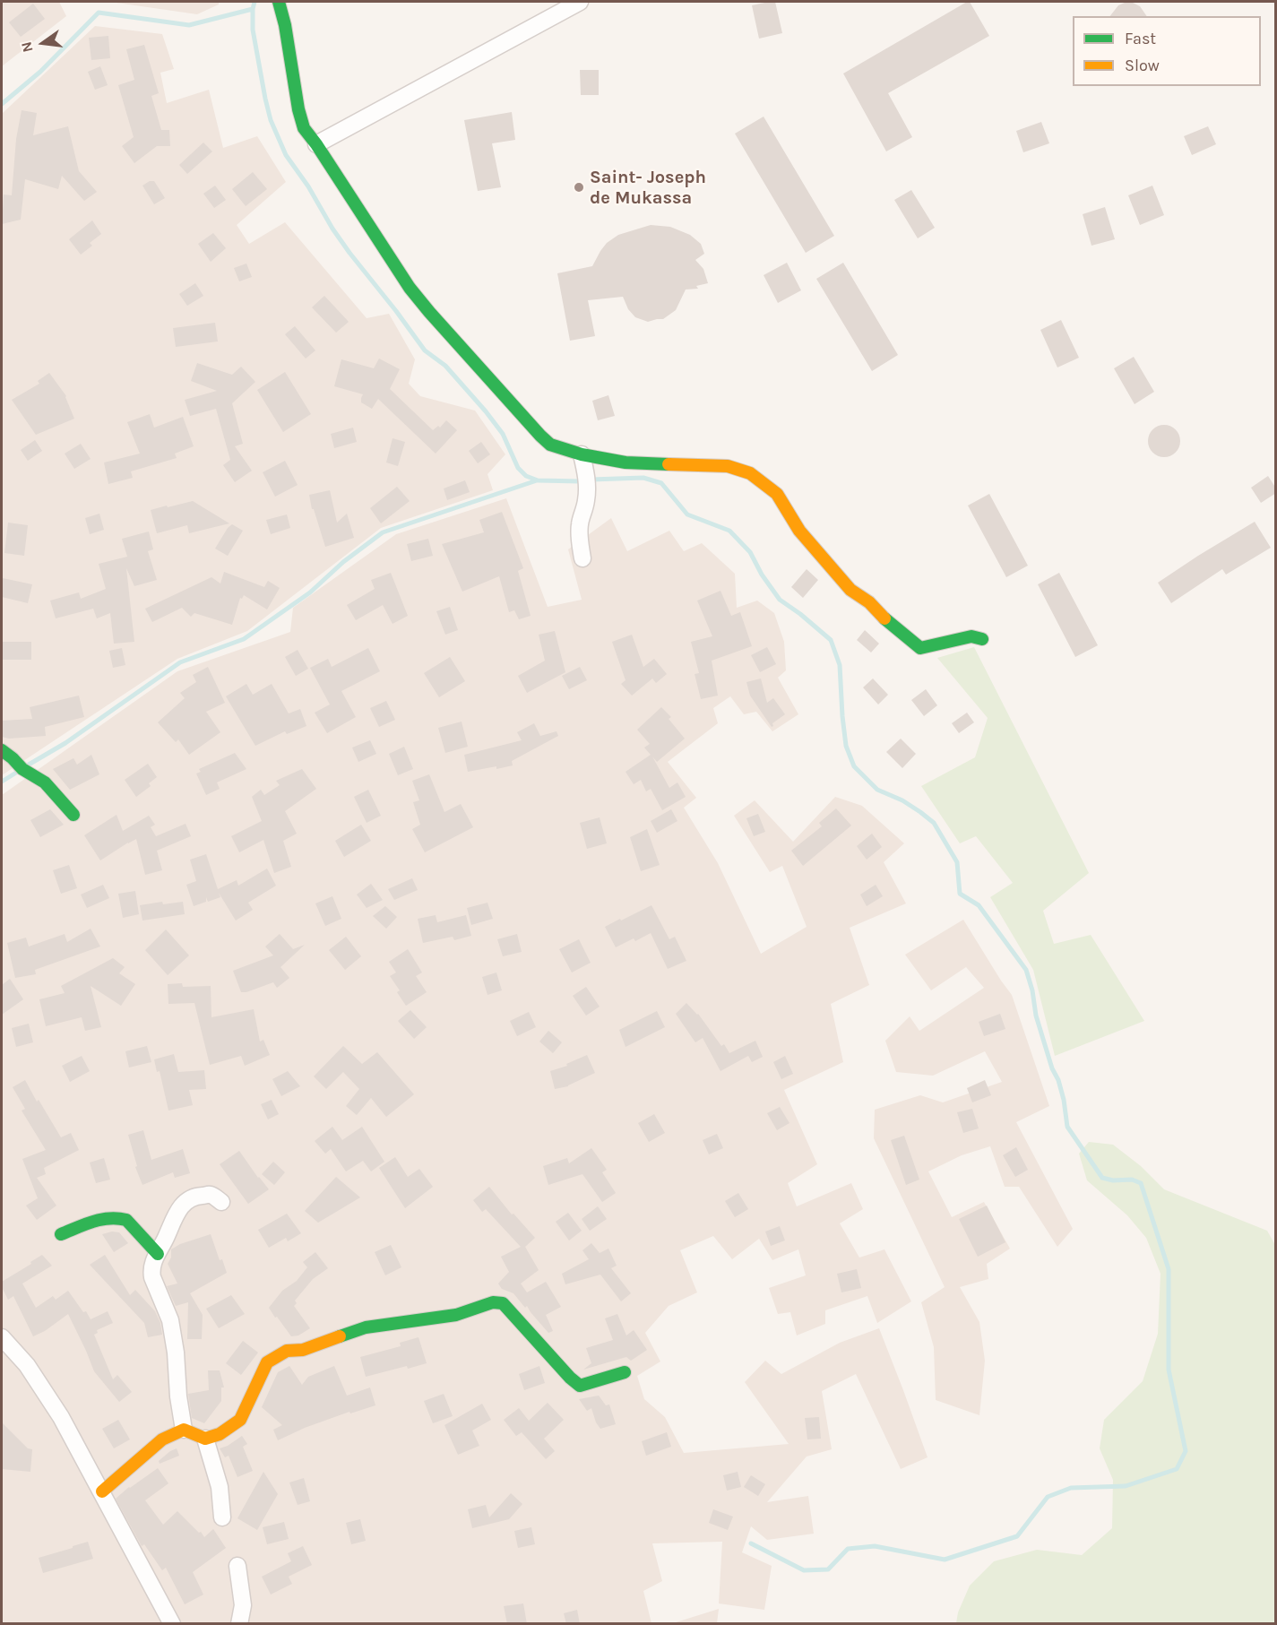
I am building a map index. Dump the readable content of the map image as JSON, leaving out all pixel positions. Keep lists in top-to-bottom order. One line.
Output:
{"places":["Saint- Joseph de Mukassa"],"legend":["Fast","Slow"],"north":"left"}
